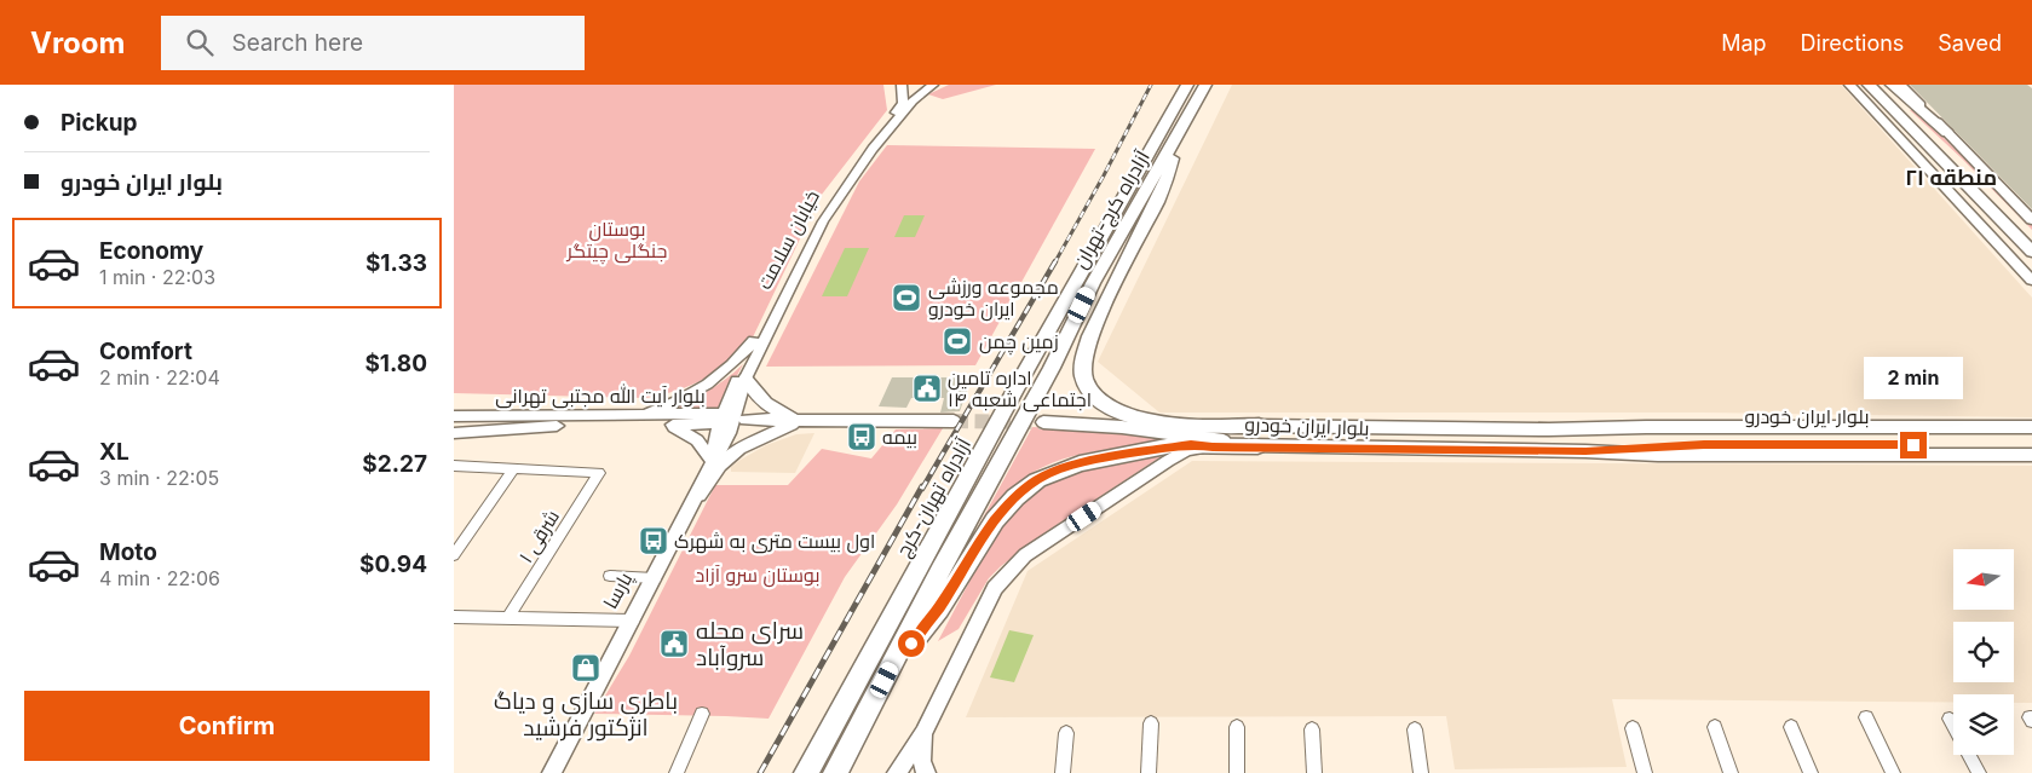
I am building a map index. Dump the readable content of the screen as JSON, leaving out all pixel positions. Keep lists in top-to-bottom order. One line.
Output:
{"streets":{"highway":["آزادراه کرج-تهران","آزادراه تهران-کرج"],"main road":["خیابان سلامت","بلوار آیت الله مجتبی تهرانی","بلوار ایران خودرو","پارسا"],"street":["۱ شرقی"]},"crossings":[["خیابان سلامت","بلوار آیت الله مجتبی تهرانی"],["خیابان سلامت","پارسا"],["بلوار آیت الله مجتبی تهرانی","پارسا"]],"districts":["منطقه ۲۱"],"parks":["بوستان جنگلی چیتگر","بوستان سرو آزاد"],"places":{"sports":["مجموعه ورزشی ایران خودرو","زمین چمن"],"public building":["اداره تامین اجتماعی شعبه ۱۴","سرای محله سروآباد"],"bus stop":["بیمه","اول بیست متری به شهرک"],"shop":["باطری سازی و دیاگ انژکتور فرشید"]},"north":"left","page":{"header":"Vroom","search":"Search here","nav":["Map","Directions","Saved"],"banner":["Pickup","بلوار ایران خودرو"],"list":[{"name":"Economy","note":"1 min · 22:03","value":"$1.33"},{"name":"Comfort","note":"2 min · 22:04","value":"$1.80"},{"name":"XL","note":"3 min · 22:05","value":"$2.27"},{"name":"Moto","note":"4 min · 22:06","value":"$0.94"}],"bubble":"2 min","buttons":"Confirm"}}
